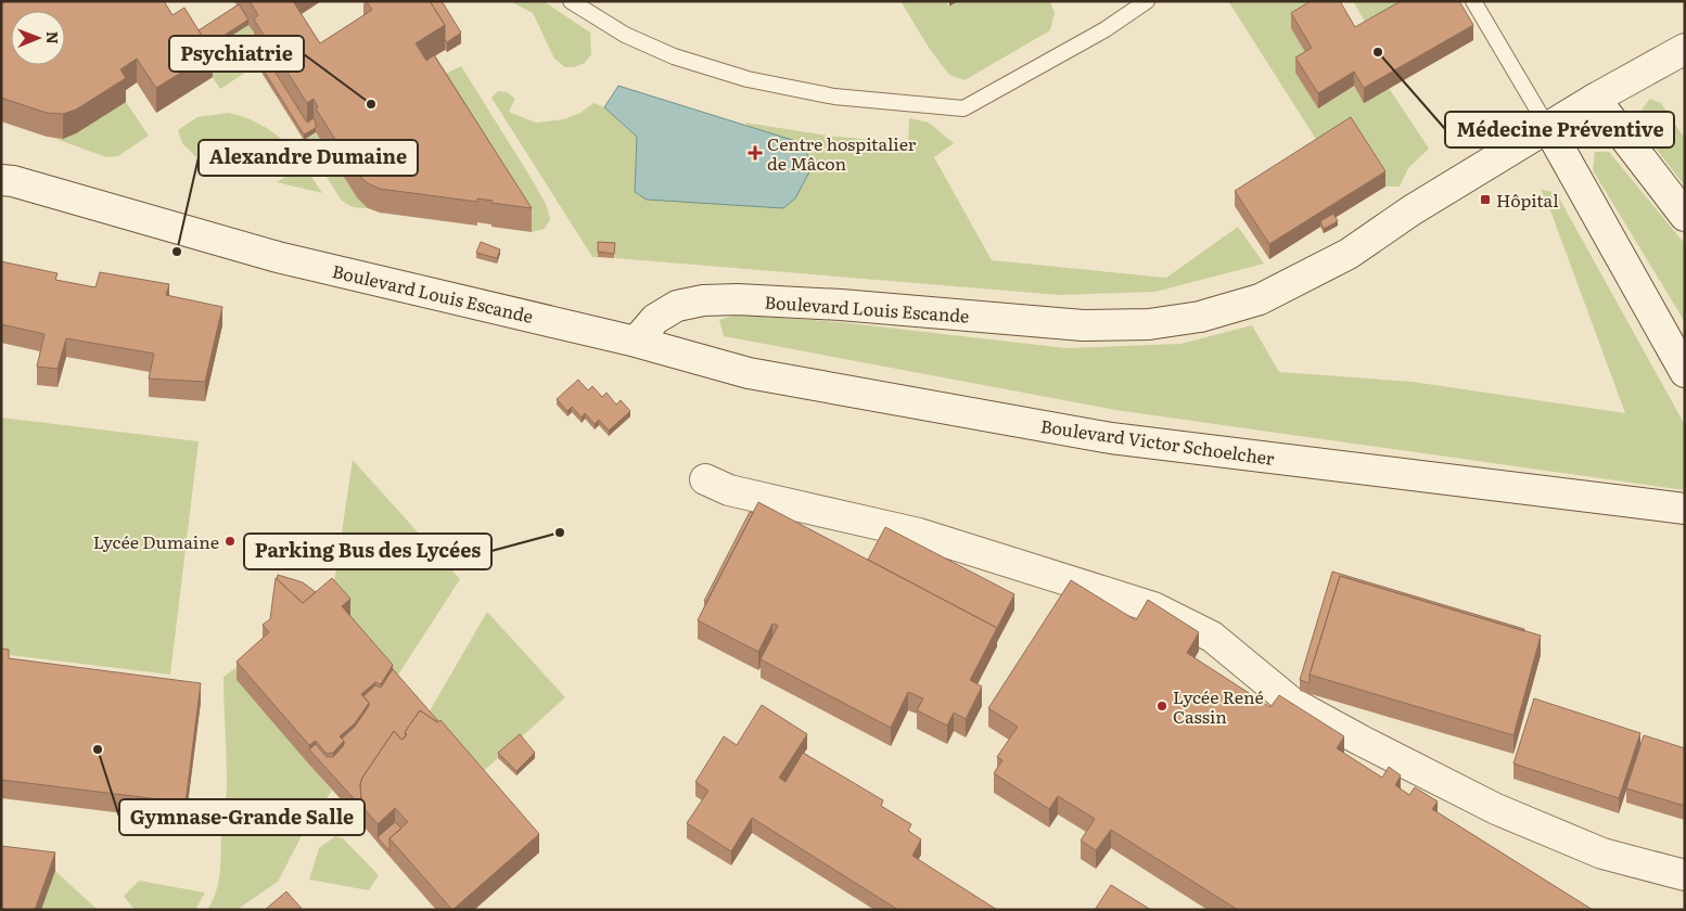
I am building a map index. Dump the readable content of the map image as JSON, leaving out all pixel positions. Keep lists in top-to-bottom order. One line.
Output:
{"streets":{"street":["Boulevard Louis Escande","Boulevard Victor Schoelcher"]},"crossings":[["Boulevard Louis Escande","Boulevard Victor Schoelcher"]],"places":{"other":["Médecine Préventive","Psychiatrie","Alexandre Dumaine","Parking Bus des Lycées","Lycée Dumaine","Lycée René Cassin","Gymnase-Grande Salle"],"health":["Centre hospitalier de Mâcon"],"transit":["Hôpital"]},"north":"right"}
